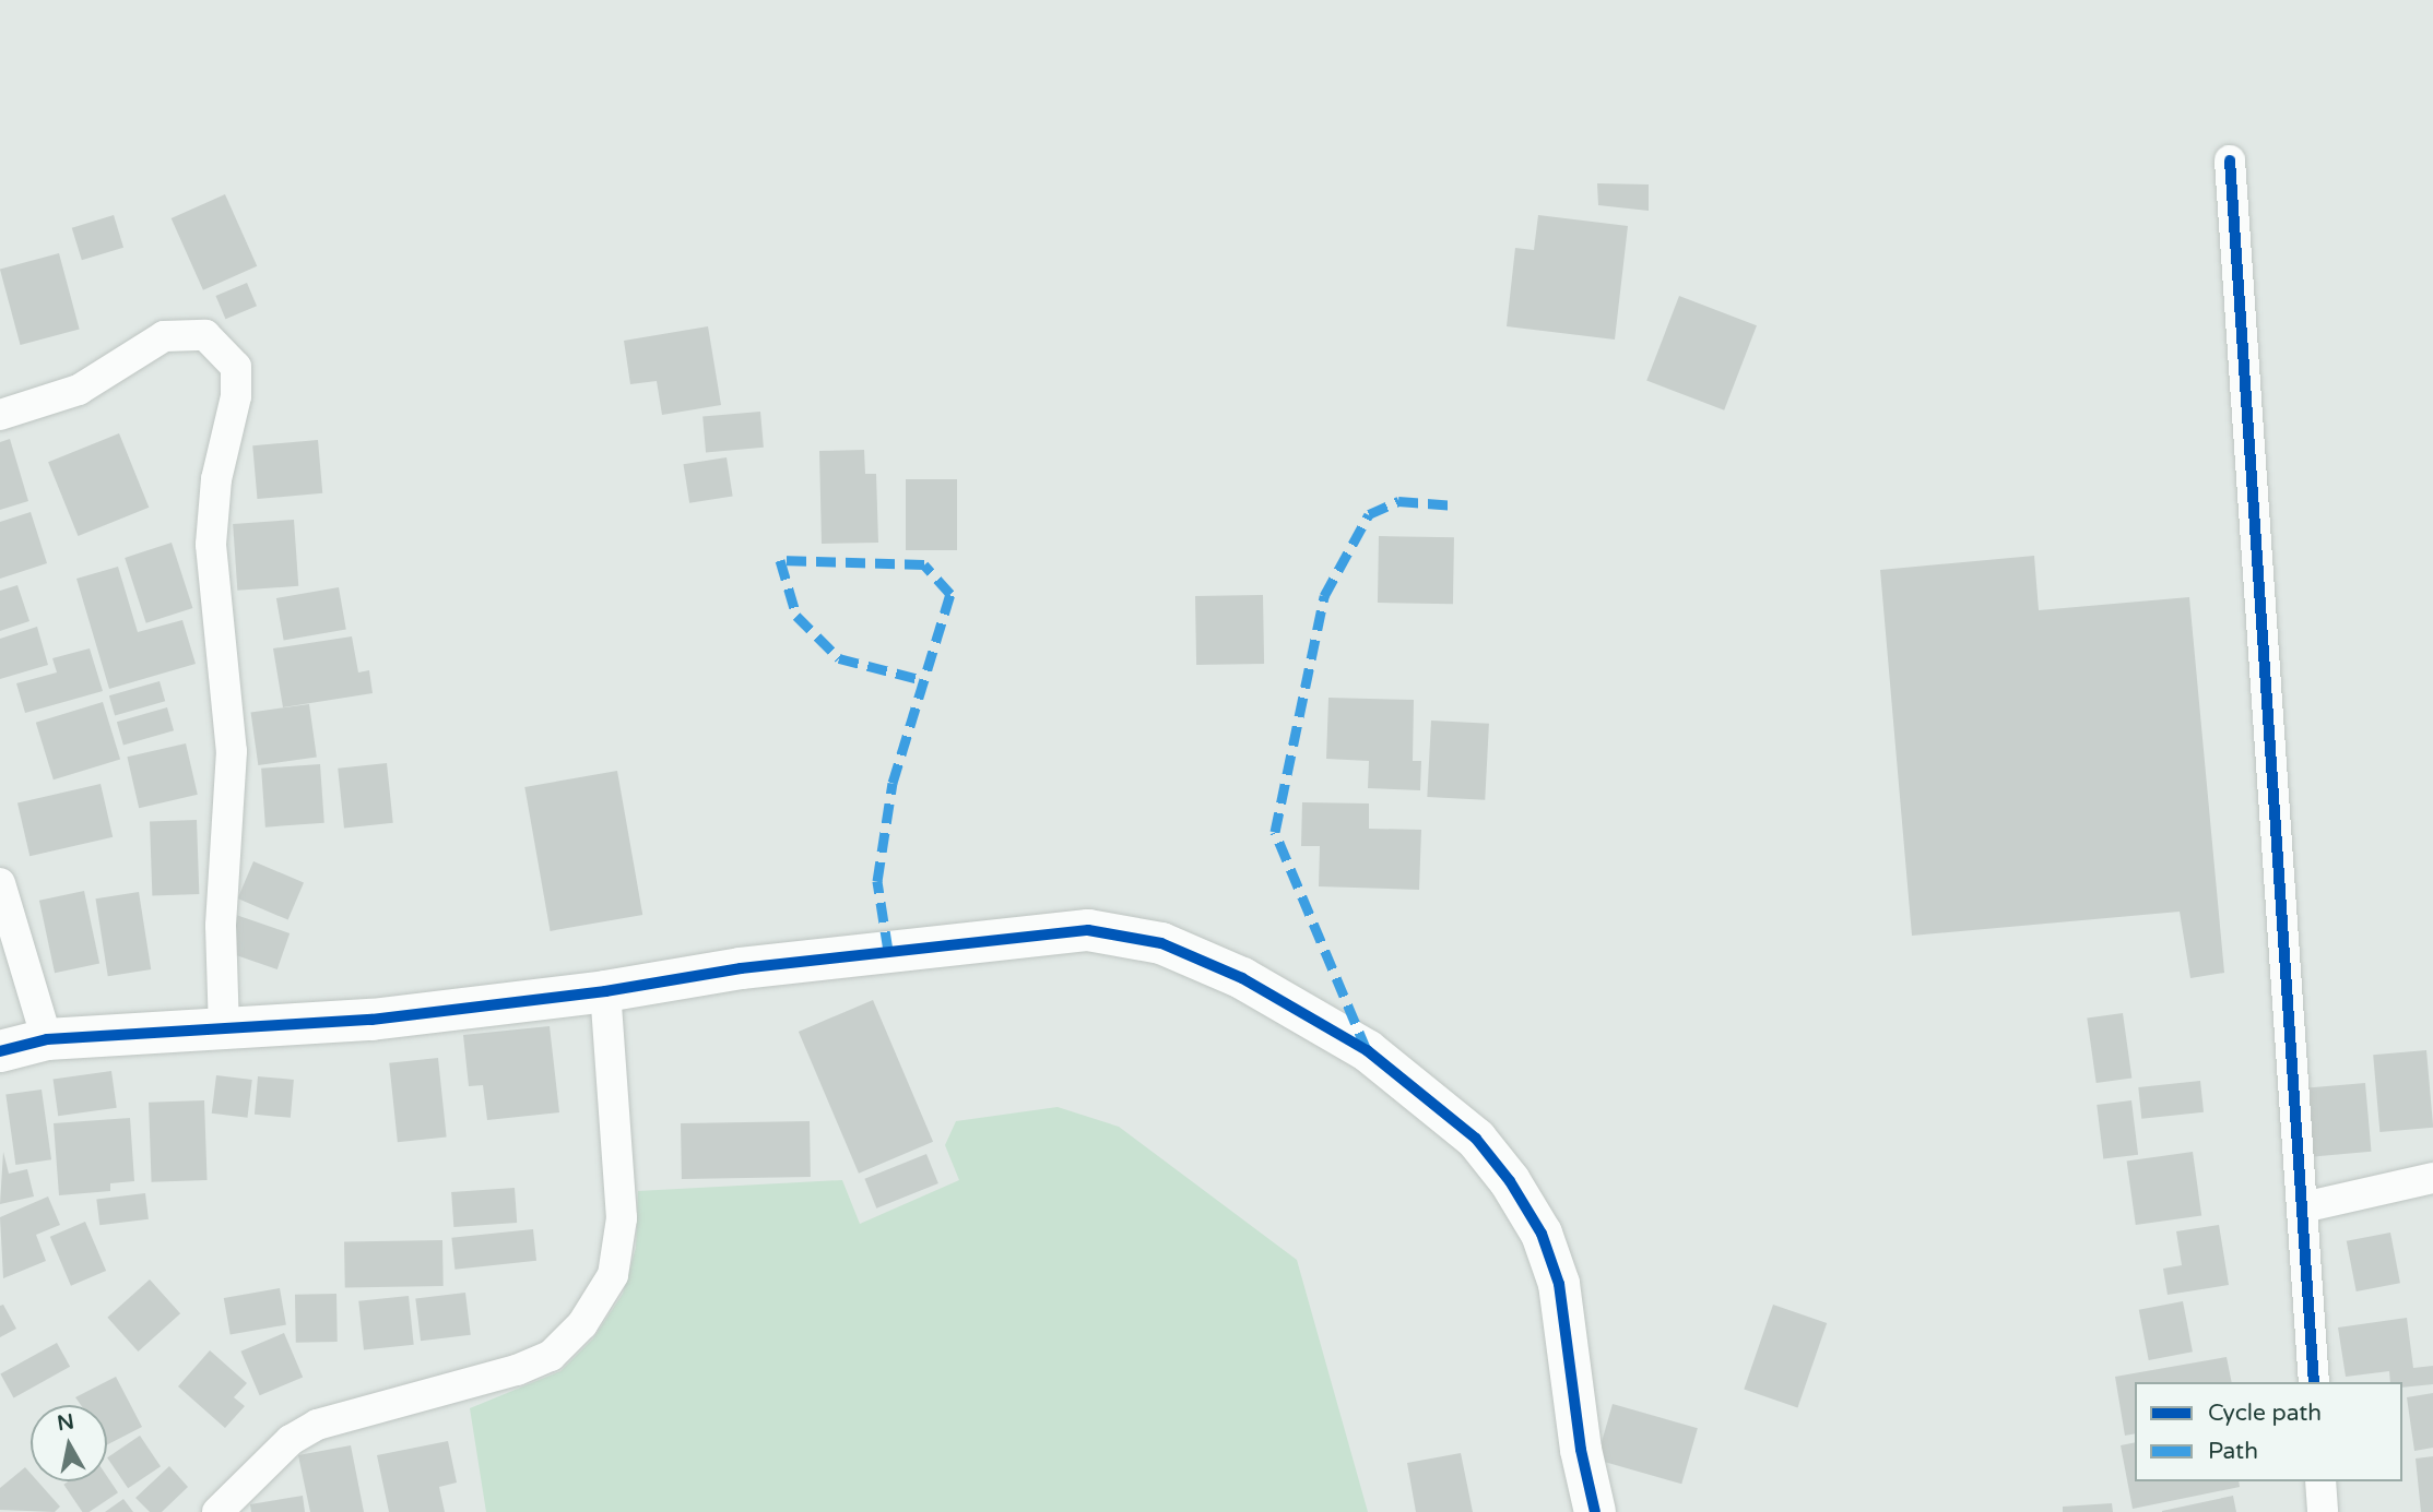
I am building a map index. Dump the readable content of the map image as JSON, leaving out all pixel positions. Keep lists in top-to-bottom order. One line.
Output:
{"legend":["Cycle path","Path"],"north":"top"}
